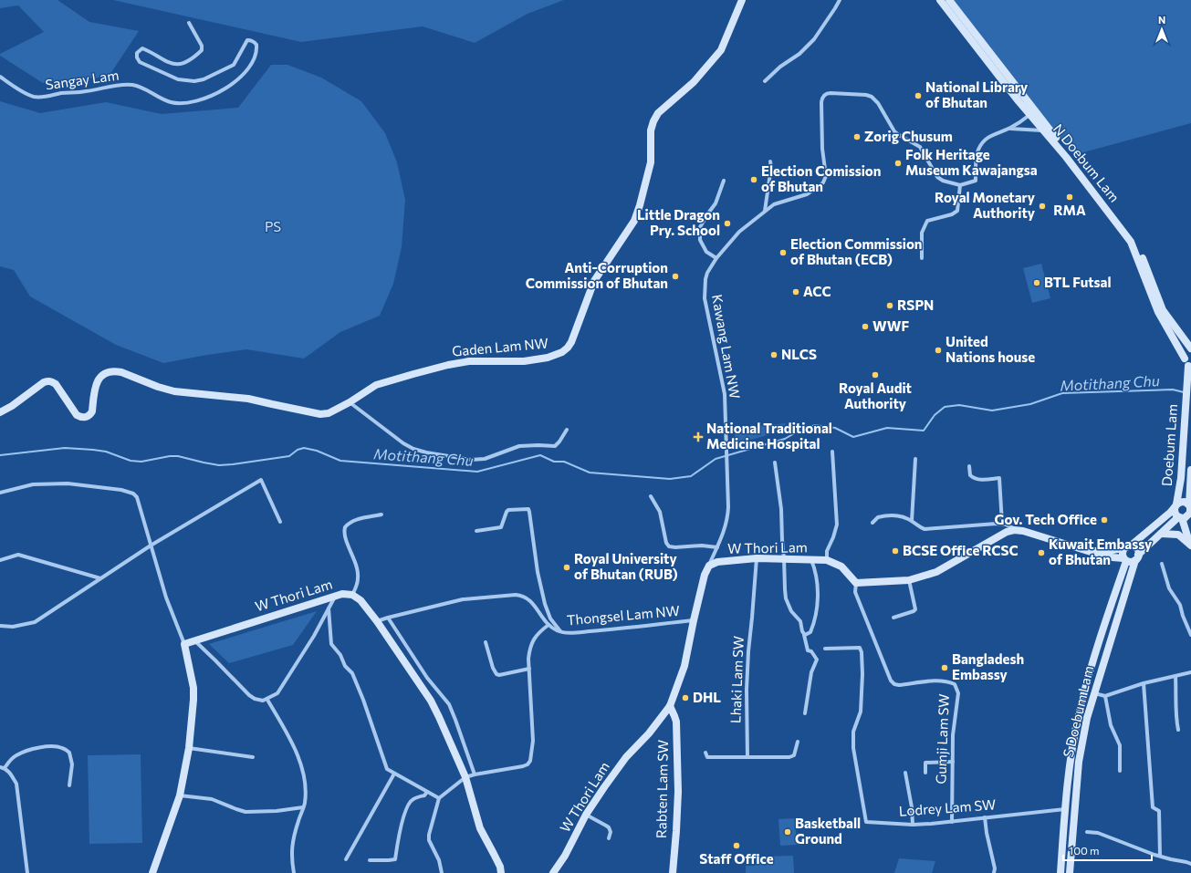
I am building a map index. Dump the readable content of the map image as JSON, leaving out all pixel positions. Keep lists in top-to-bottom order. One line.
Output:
{"streets":{"main road":["N Doebum Lam","Gaden Lam NW","Doebum Lam","W Thori Lam","S Doebum Lam","Rabten Lam SW"],"street":["Sangay Lam","Kawang Lam NW","Thongsel Lam NW","Lhaki Lam SW","Gumji Lam SW","Lodrey Lam SW"]},"crossings":[["N Doebum Lam","Doebum Lam"],["Kawang Lam NW","W Thori Lam"],["Doebum Lam","S Doebum Lam"],["W Thori Lam","Thongsel Lam NW"],["W Thori Lam","Lhaki Lam SW"],["W Thori Lam","Gumji Lam SW"],["W Thori Lam","Rabten Lam SW"],["S Doebum Lam","Lodrey Lam SW"],["Gumji Lam SW","Lodrey Lam SW"]],"water":["Motithang Chu"],"parks":["PS"],"places":{"other":["National Library of Bhutan","Zorig Chusum","Folk Heritage Museum Kawajangsa","Election Comission of Bhutan","RMA","Royal Monetary Authority","Little Dragon Pry. School","Election Commission of Bhutan (ECB)","Anti-Corruption Commission of Bhutan","BTL Futsal","ACC","RSPN","WWF","United Nations house","NLCS","Royal Audit Authority","Gov. Tech Office","BCSE Office RCSC","Kuwait Embassy of Bhutan","Royal University of Bhutan (RUB)","Bangladesh Embassy","DHL","Basketball Ground","Staff Office"],"health":["National Traditional Medicine Hospital"]},"scale_bar":"100 m","north":"top"}
